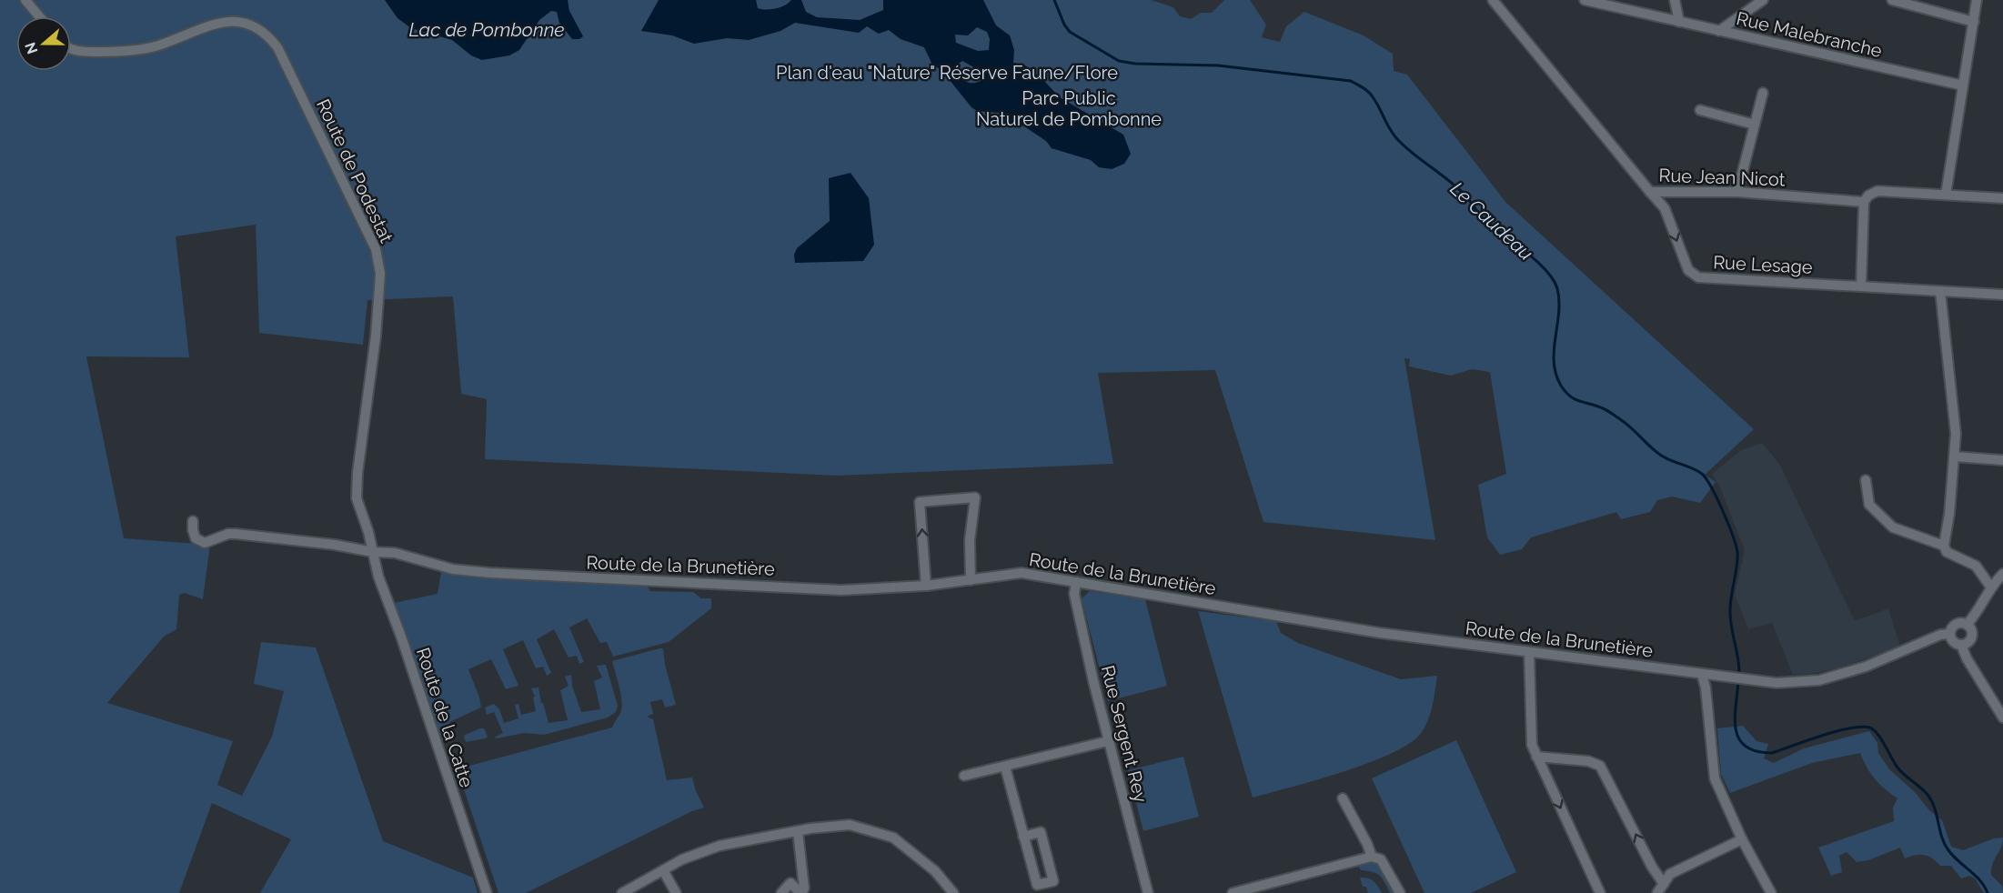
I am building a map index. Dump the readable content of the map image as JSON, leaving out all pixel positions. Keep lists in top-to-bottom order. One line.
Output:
{"streets":{"street":["Rue Malebranche","Route de Podestat","Rue Jean Nicot","Rue Lesage","Route de la Brunetière","Route de la Catte","Rue Sergent Rey"]},"crossings":[["Route de Podestat","Route de la Brunetière"],["Route de Podestat","Route de la Catte"],["Rue Jean Nicot","Rue Lesage"],["Route de la Brunetière","Route de la Catte"],["Route de la Brunetière","Rue Sergent Rey"]],"one_way":["Rue Lesage"],"water":["Lac de Pombonne","Le Caudeau"],"parks":["Plan d'eau \"Nature\" Réserve Faune/Flore","Parc Public Naturel de Pombonne"],"north":"left"}
